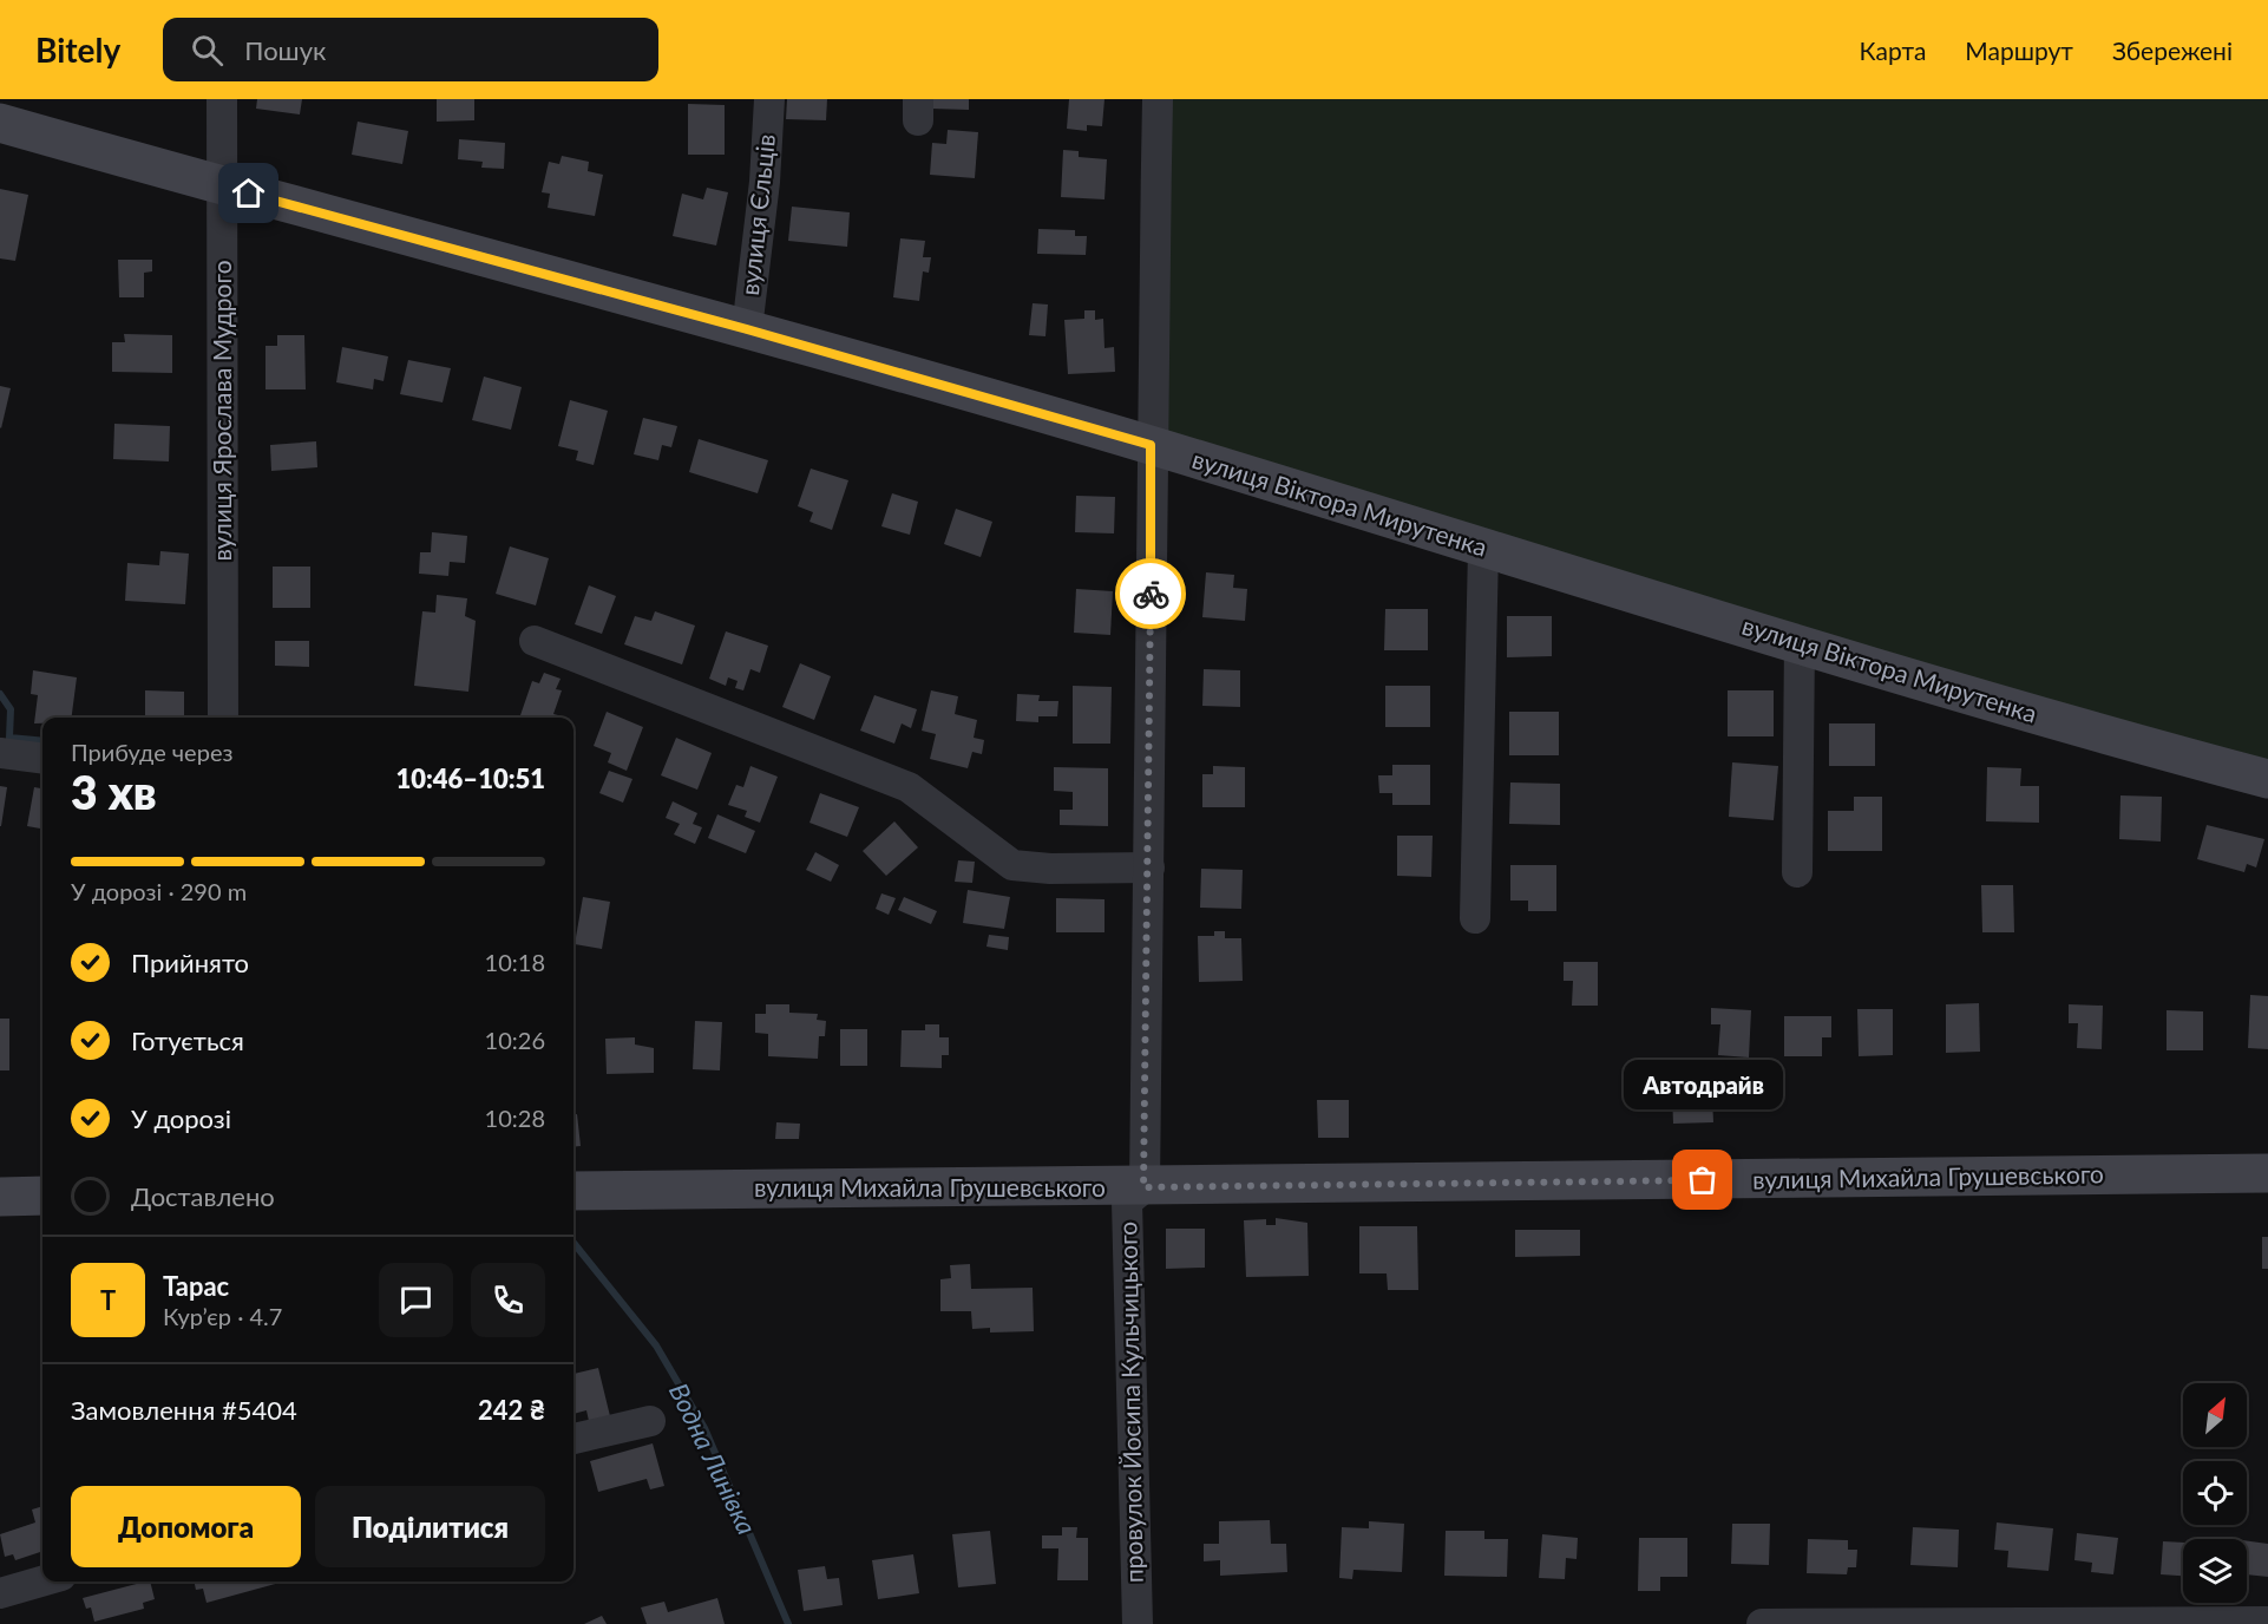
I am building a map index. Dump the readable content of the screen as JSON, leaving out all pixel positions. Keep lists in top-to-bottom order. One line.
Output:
{"streets":{"street":["вулиця Єльців","вулиця Ярослава Мудрого","вулиця Віктора Мирутенка","вулиця Михайла Грушевського","провулок Йосипа Кульчицького"]},"crossings":[["вулиця Єльців","вулиця Віктора Мирутенка"],["вулиця Ярослава Мудрого","вулиця Віктора Мирутенка"],["вулиця Михайла Грушевського","провулок Йосипа Кульчицького"]],"water":["Водна Линівка"],"places":["Автодрайв"],"north":"top right","page":{"header":"Bitely","search":"Пошук","nav":["Карта","Маршрут","Збережені"],"heading":["3 хв","Прибуде через","10:46–10:51"],"panel":["Тарас","Кур’єр · 4.7","Замовлення #5404","242 ₴"],"bar":"У дорозі · 290 m","list":[["Прийнято","10:18"],["Готується","10:26"],["У дорозі","10:28"],"Доставлено"],"bubble":"Автодрайв","round":"Т","buttons":["Допомога","Поділитися"]}}
